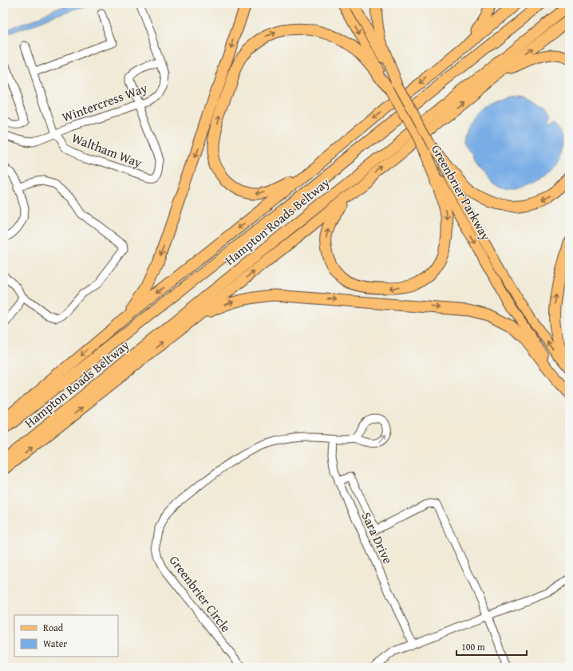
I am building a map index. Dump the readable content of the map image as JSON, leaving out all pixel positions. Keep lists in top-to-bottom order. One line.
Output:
{"streets":{"highway":["Hampton Roads Beltway"],"main road":["Greenbrier Parkway"],"street":["Wintercress Way","Waltham Way","Sara Drive","Greenbrier Circle"]},"crossings":[["Wintercress Way","Waltham Way"],["Sara Drive","Greenbrier Circle"]],"legend":["Road","Water"],"scale_bar":"100 m"}
